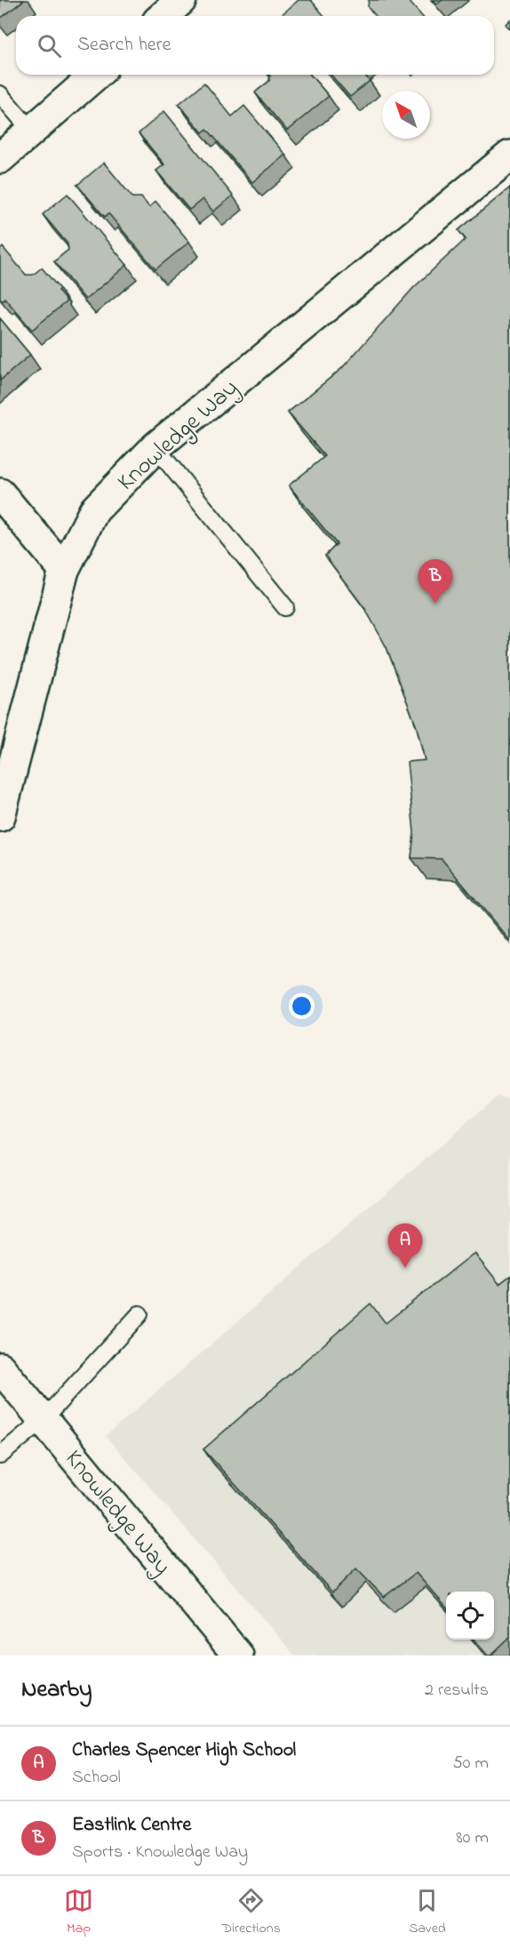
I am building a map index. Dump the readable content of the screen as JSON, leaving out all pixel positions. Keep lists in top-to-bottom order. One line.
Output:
{"streets":{"street":["Knowledge Way"]},"north":"top left","page":{"search":"Search here","pins":["B","A"],"heading":["Nearby","2 results"],"list":[{"mark":"A","name":"Charles Spencer High School","note":"School","value":"50 m"},{"mark":"B","name":"Eastlink Centre","note":"Sports · Knowledge Way","value":"80 m"}],"nav":["Map","Directions","Saved"]}}
